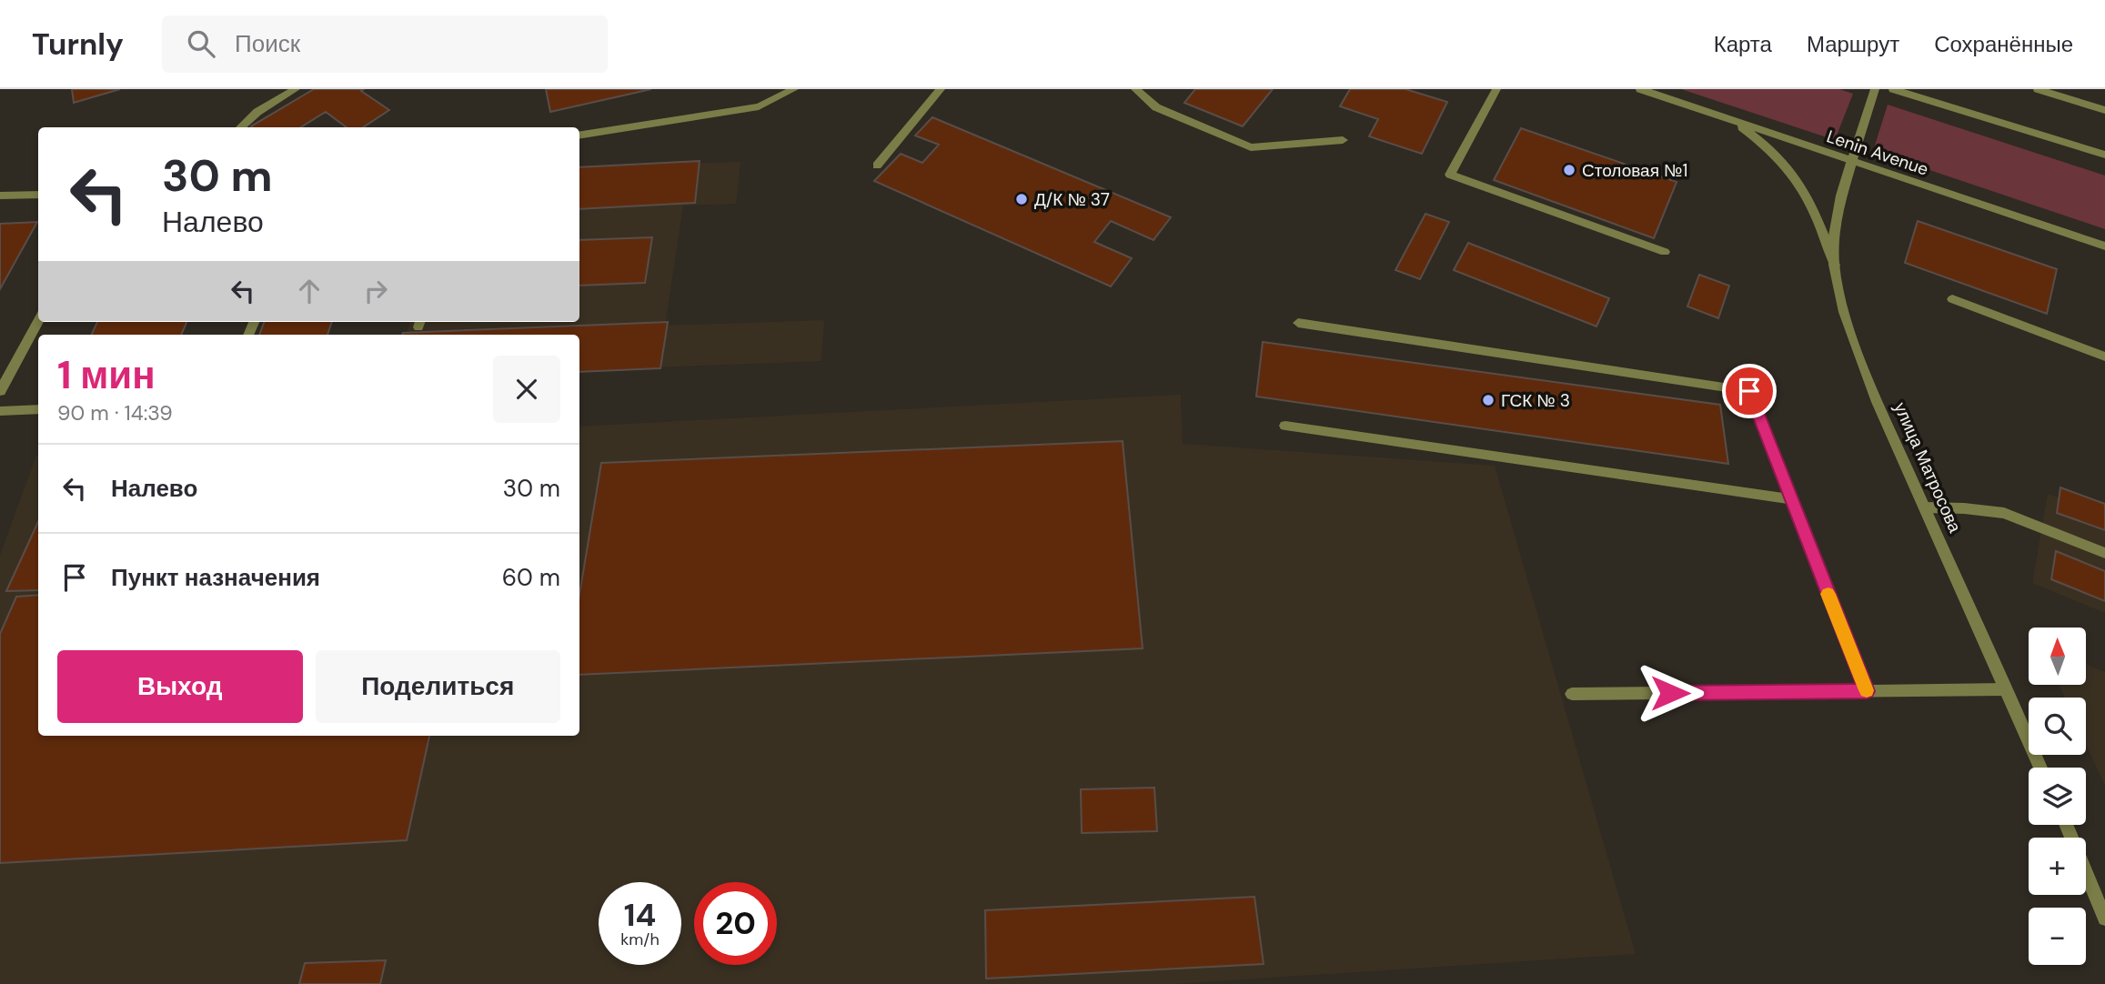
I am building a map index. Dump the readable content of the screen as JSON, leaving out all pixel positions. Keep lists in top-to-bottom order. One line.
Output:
{"streets":{"street":["Lenin Avenue","улица Матросова"]},"crossings":[["Lenin Avenue","улица Матросова"]],"places":["Столовая №1","Д/К № 37","ГСК № 3"],"north":"top","page":{"header":"Turnly","search":"Поиск","nav":["Карта","Маршрут","Сохранённые"],"turn":["30 m","Налево"],"heading":["1 мин","90 m · 14:39"],"list":[{"name":"Налево","value":"30 m"},{"name":"Пункт назначения","value":"60 m"}],"map_buttons":["+","−"],"buttons":["Выход","Поделиться"],"speed":"14 km/h","limit":"20"}}
